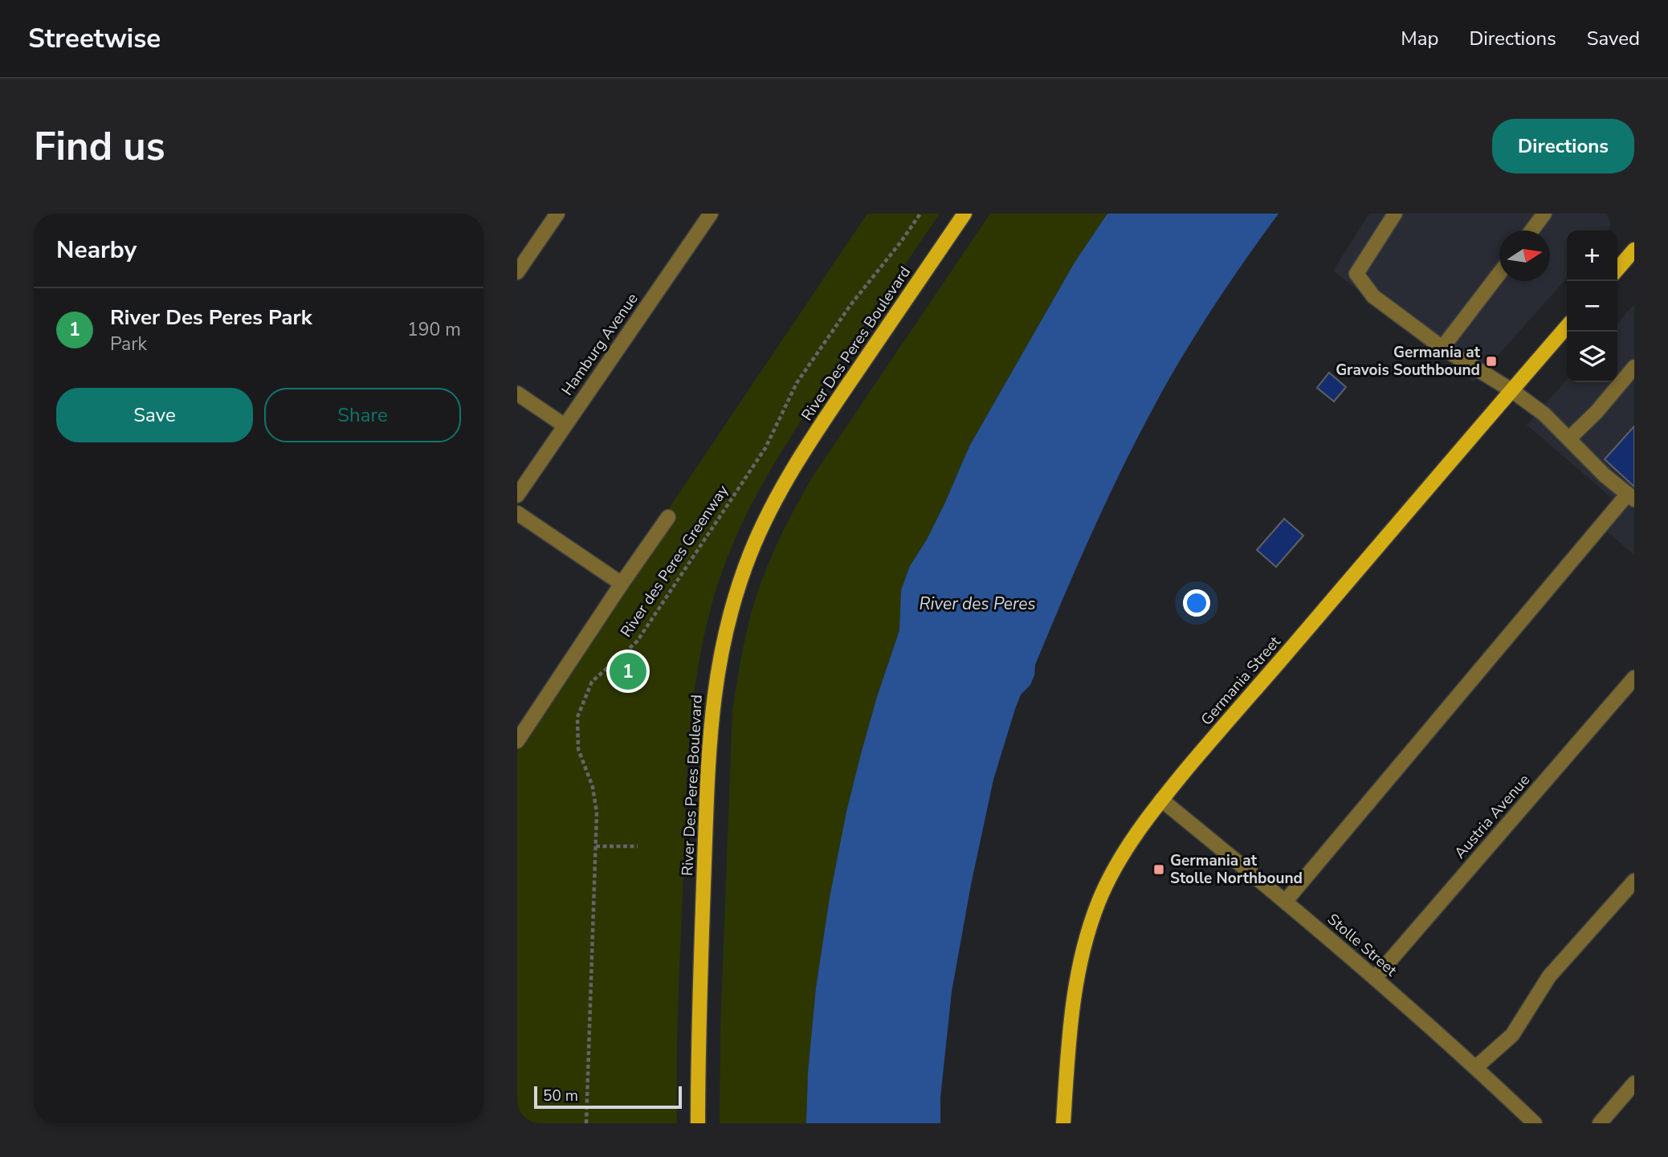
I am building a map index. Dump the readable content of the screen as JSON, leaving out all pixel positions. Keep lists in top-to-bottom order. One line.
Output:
{"streets":{"main road":["River Des Peres Boulevard","Germania Street"],"street":["Hamburg Avenue","Austria Avenue","Stolle Street"],"path":["River des Peres Greenway"]},"crossings":[["Germania Street","Stolle Street"],["Austria Avenue","Stolle Street"]],"water":["River des Peres"],"places":{"transit":["Germania at Gravois Southbound","Germania at Stolle Northbound"]},"scale_bar":"50 m","north":"right","page":{"header":"Streetwise","nav":["Map","Directions","Saved"],"buttons":["Directions",["Save","Share"]],"title":"Find us","heading":"Nearby","map_buttons":["+","−"],"list":[{"mark":"1","name":"River Des Peres Park","note":"Park","value":"190 m"}],"pins":"1","scale":"50 m"}}
